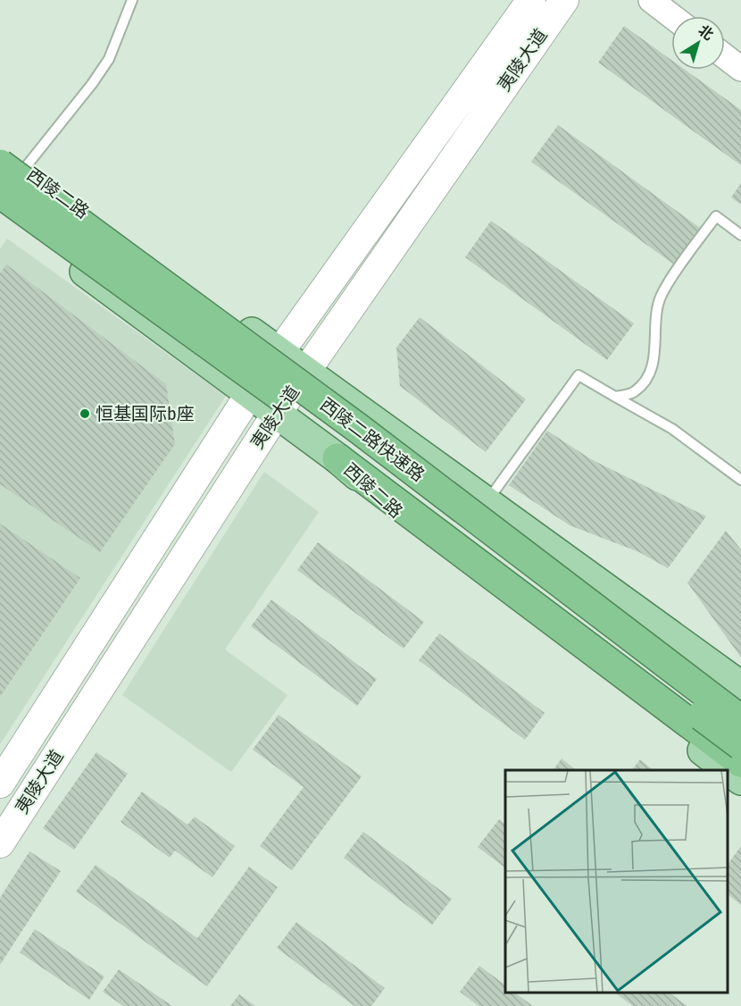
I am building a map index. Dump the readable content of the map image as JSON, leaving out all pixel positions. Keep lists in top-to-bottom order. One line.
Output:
{"streets":{"highway":["西陵二路快速路"],"main road":["夷陵大道","西陵二路"]},"crossings":[["夷陵大道","西陵二路"],["西陵二路","西陵二路快速路"]],"places":["恒基国际b座"],"north":"top right"}
